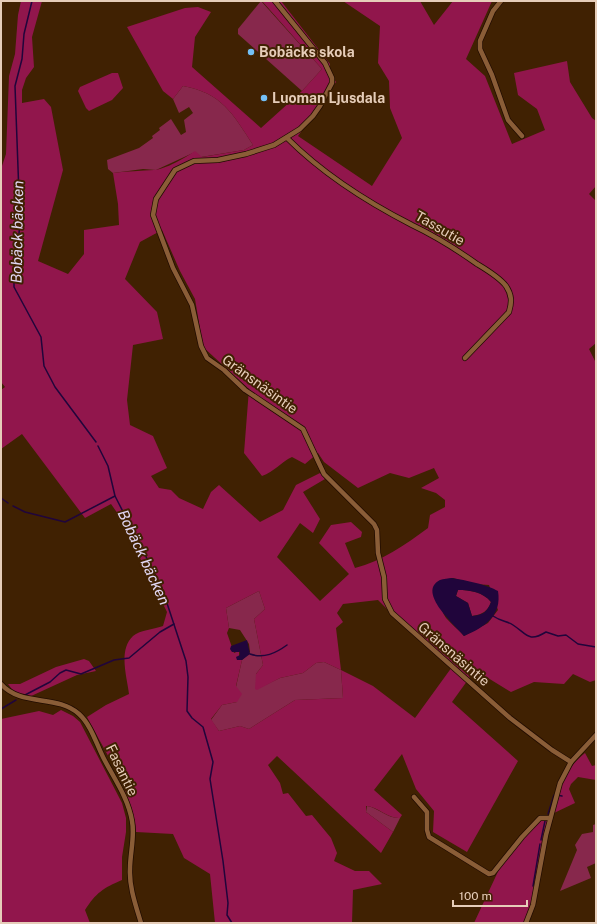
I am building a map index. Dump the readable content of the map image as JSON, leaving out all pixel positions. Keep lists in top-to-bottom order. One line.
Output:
{"streets":{"street":["Tassutie","Gränsnäsintie","Fasantie"]},"crossings":[["Tassutie","Gränsnäsintie"]],"water":["Bobäck bäcken"],"places":["Bobäcks skola","Luoman Ljusdala"],"scale_bar":"100 m"}
